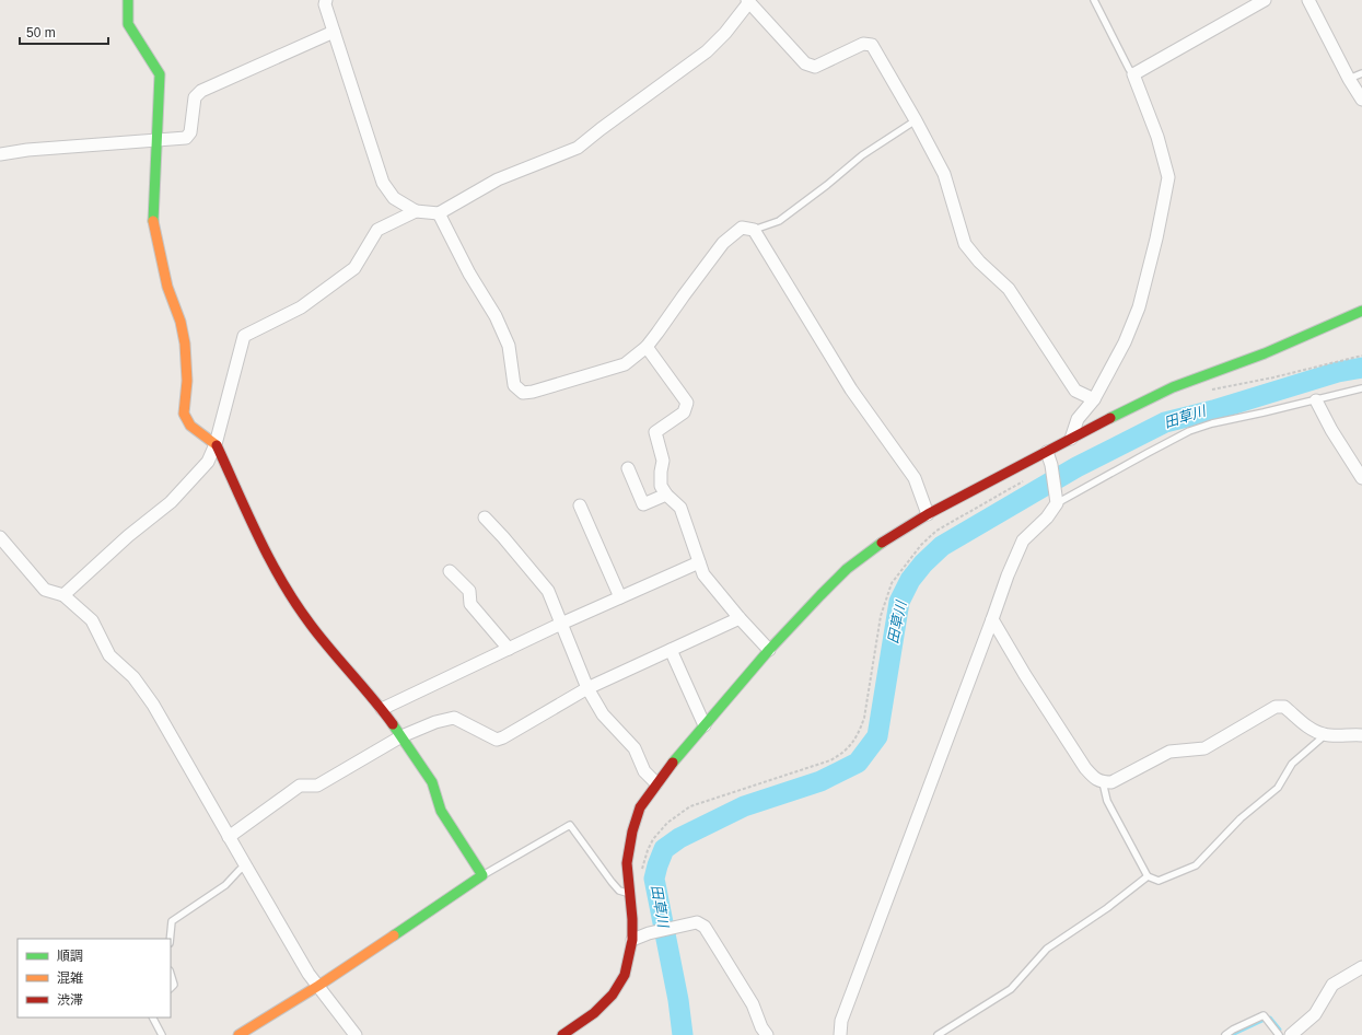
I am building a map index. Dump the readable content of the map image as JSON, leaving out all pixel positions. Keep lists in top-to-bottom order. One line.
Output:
{"water":["田草川"],"legend":["順調","混雑","渋滞"],"scale_bar":"50 m"}
